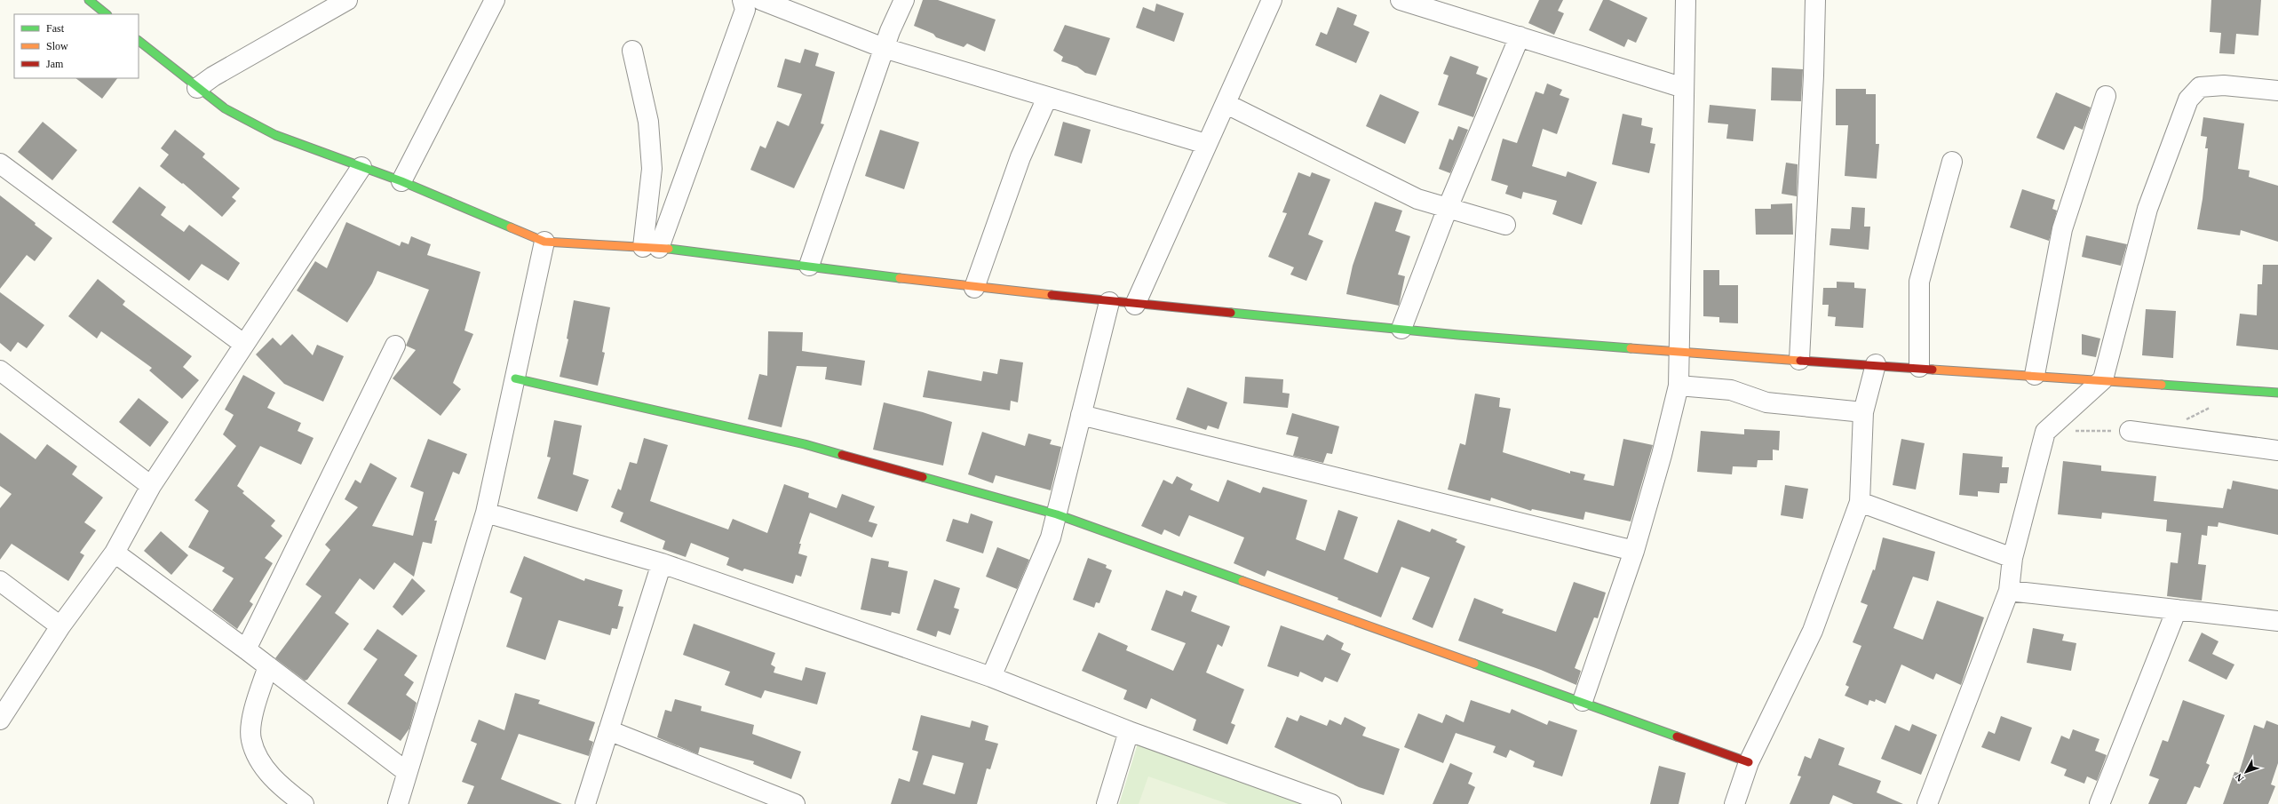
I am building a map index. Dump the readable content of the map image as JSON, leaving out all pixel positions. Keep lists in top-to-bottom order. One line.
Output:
{"legend":["Fast","Slow","Jam"],"north":"bottom left"}
